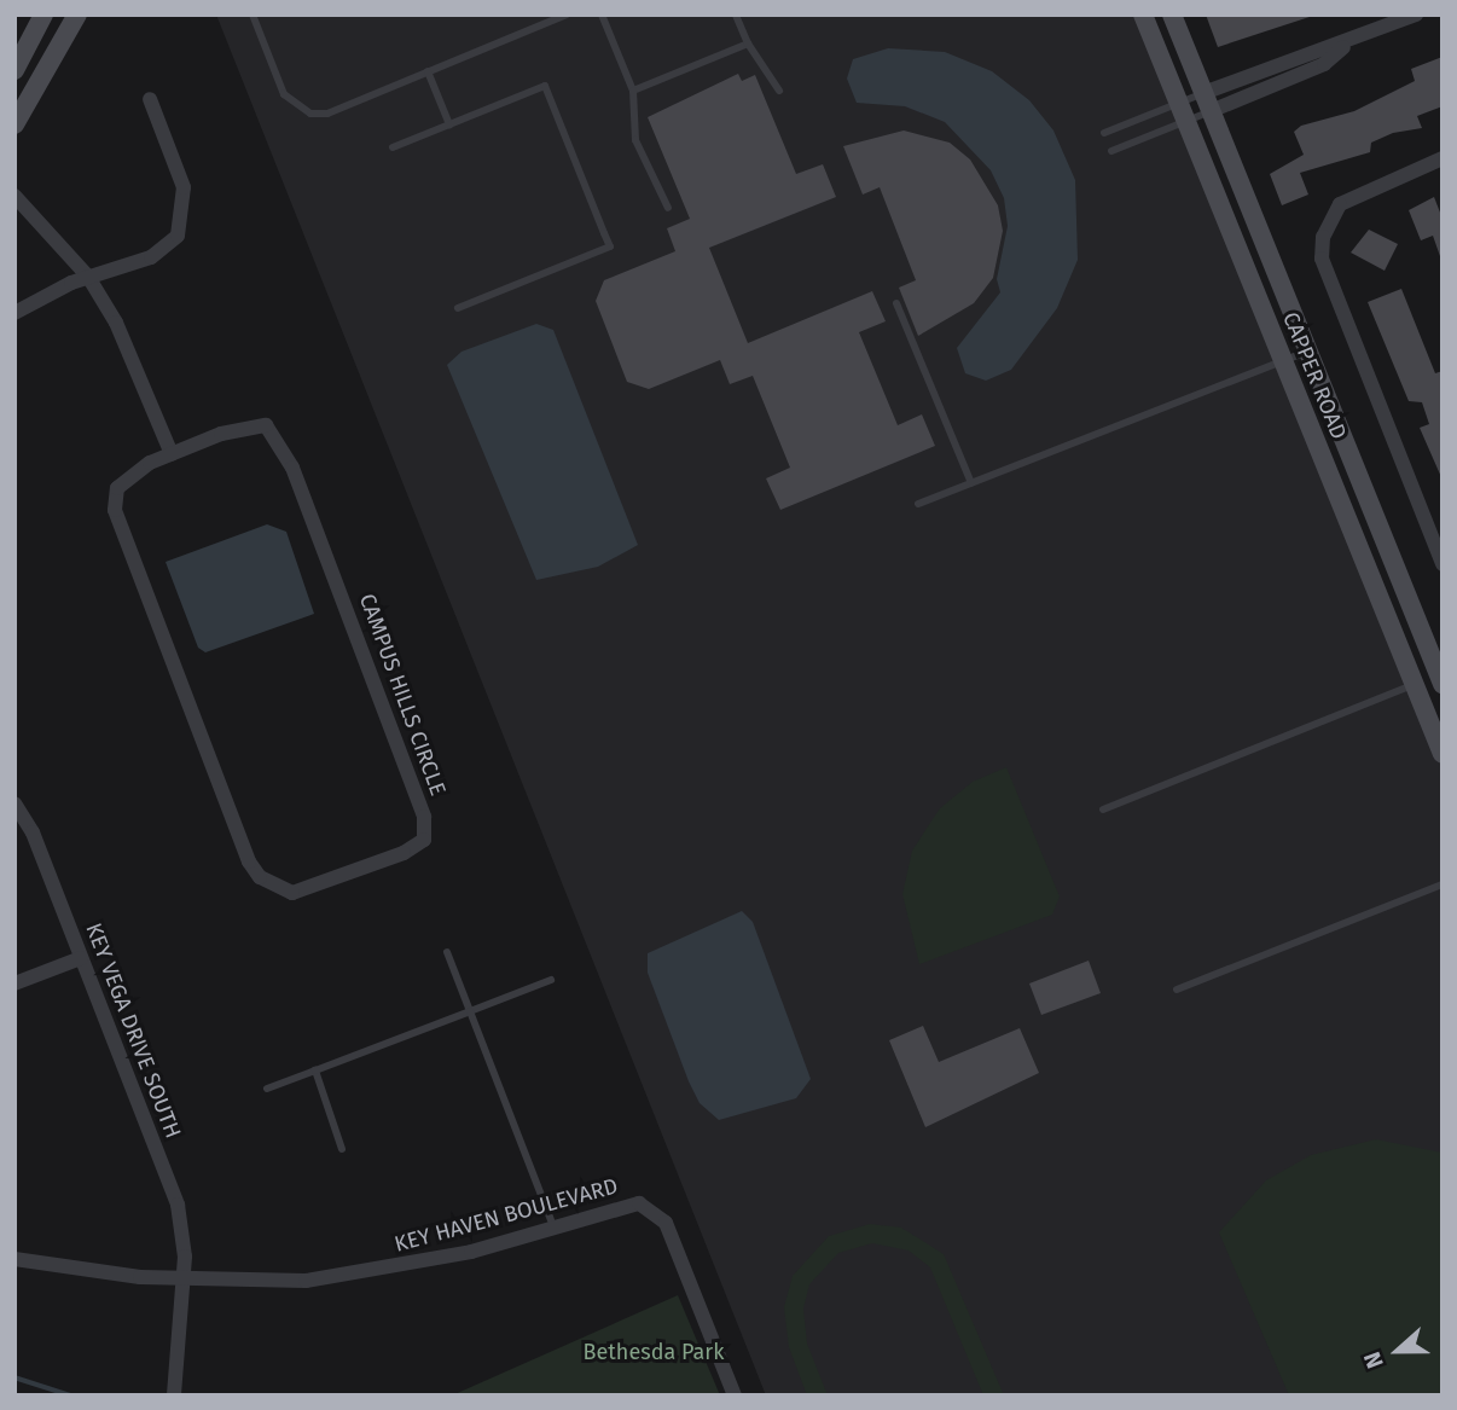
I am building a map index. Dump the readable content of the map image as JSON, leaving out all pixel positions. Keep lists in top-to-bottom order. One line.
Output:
{"streets":{"street":["CAPPER ROAD","CAMPUS HILLS CIRCLE","KEY VEGA DRIVE SOUTH","KEY HAVEN BOULEVARD"]},"crossings":[["KEY VEGA DRIVE SOUTH","KEY HAVEN BOULEVARD"]],"parks":["Bethesda Park"],"north":"left"}
